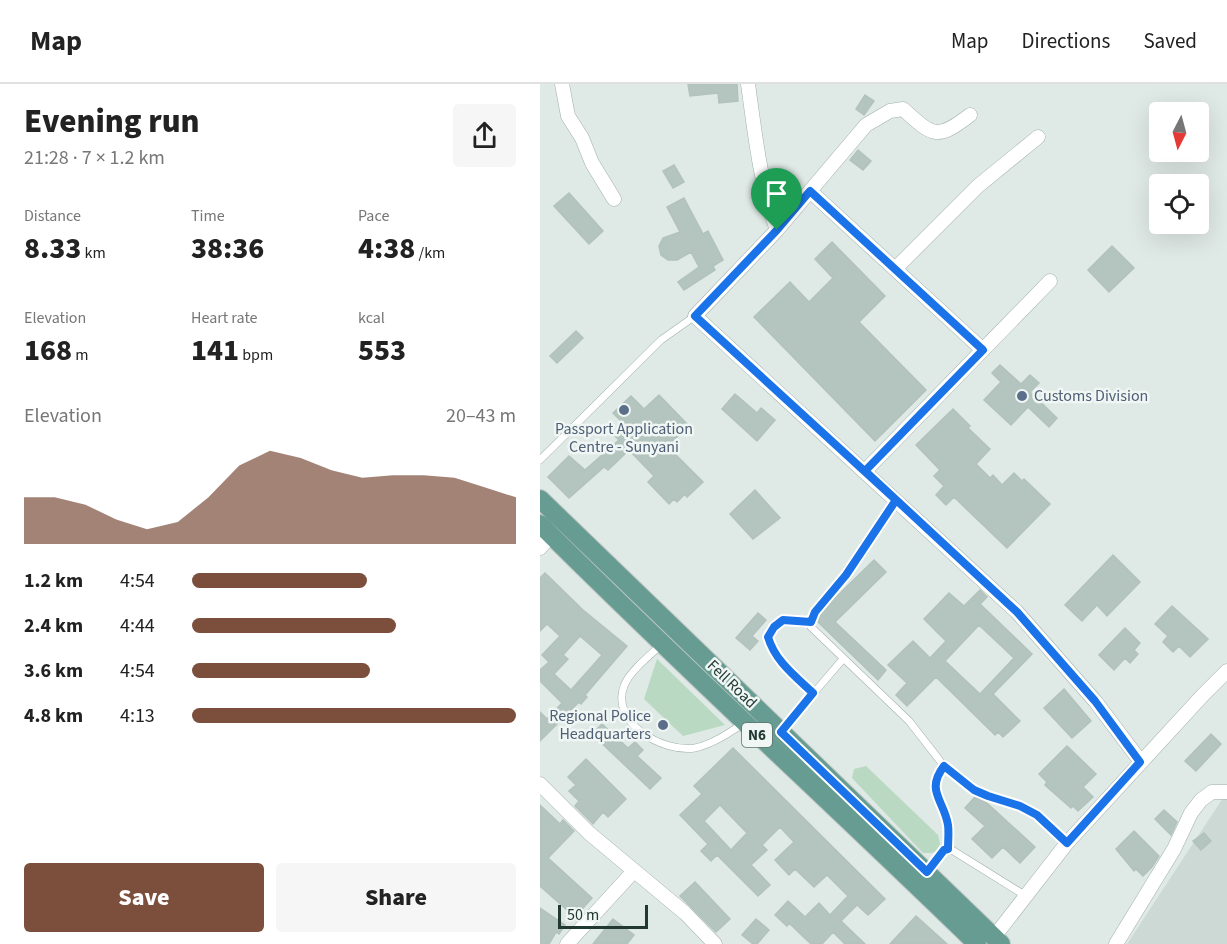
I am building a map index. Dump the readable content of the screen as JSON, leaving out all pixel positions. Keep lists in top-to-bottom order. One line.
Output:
{"streets":{"main road":["Fell Road","N6"]},"places":["Customs Division","Passport Application Centre - Sunyani","Regional Police Headquarters"],"scale_bar":"50 m","north":"bottom","page":{"header":"Map","nav":["Map","Directions","Saved"],"heading":["Evening run","21:28 · 7 × 1.2 km"],"stats":[["Distance","8.33 km"],["Time","38:36"],["Pace","4:38 /km"],["Elevation","168 m"],["Heart rate","141 bpm"],["kcal","553"]],"chart":["Elevation","20–43 m"],"list":[{"name":"1.2 km","note":"4:54"},{"name":"2.4 km","note":"4:44"},{"name":"3.6 km","note":"4:54"},{"name":"4.8 km","note":"4:13"}],"buttons":["Save","Share"],"scale":"50 m"}}
